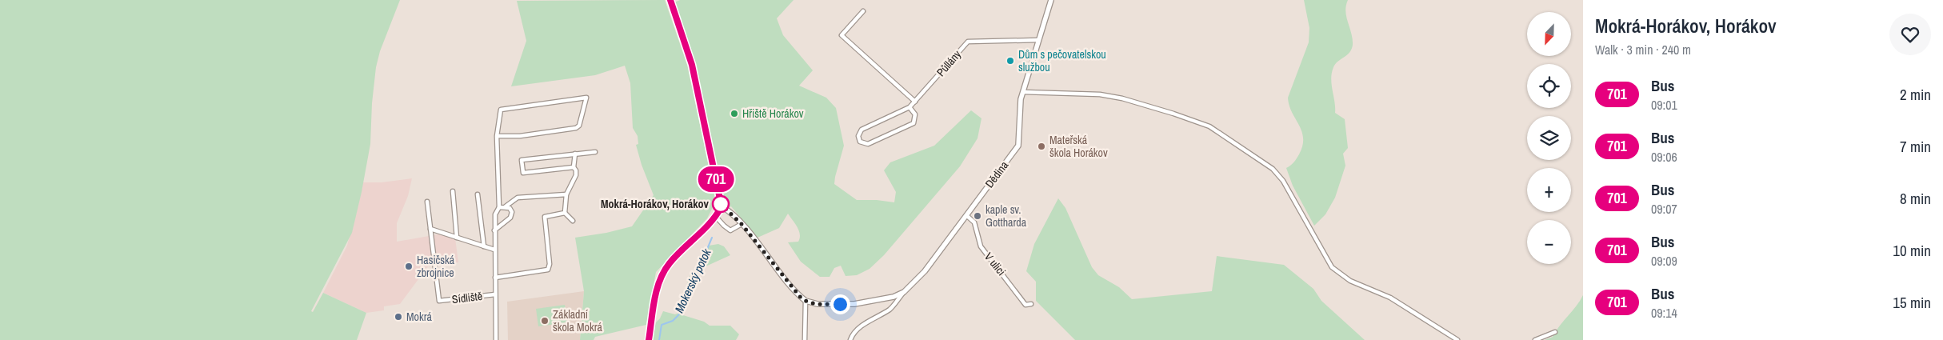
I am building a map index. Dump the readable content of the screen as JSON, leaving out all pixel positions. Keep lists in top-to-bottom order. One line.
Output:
{"streets":{"street":["Půllány","Dědina","V ulici","Sídliště"]},"crossings":[["Dědina","V ulici"]],"water":["Mokerský potok"],"places":["Dům s pečovatelskou službou","Hřiště Horákov","Mateřská škola Horákov","Mokrá-Horákov, Horákov","kaple sv. Gottharda","Hasičská zbrojnice","Mokrá","Základní škola Mokrá"],"lines":["bus line 701"],"north":"bottom left","page":{"on_map":"701","heading":["Mokrá-Horákov, Horákov","Walk · 3 min · 240 m"],"map_buttons":["+","−"],"list":[{"mark":"701","name":"Bus","note":"09:01","value":"2 min"},{"mark":"701","name":"Bus","note":"09:06","value":"7 min"},{"mark":"701","name":"Bus","note":"09:07","value":"8 min"},{"mark":"701","name":"Bus","note":"09:09","value":"10 min"},{"mark":"701","name":"Bus","note":"09:14","value":"15 min"}]}}
